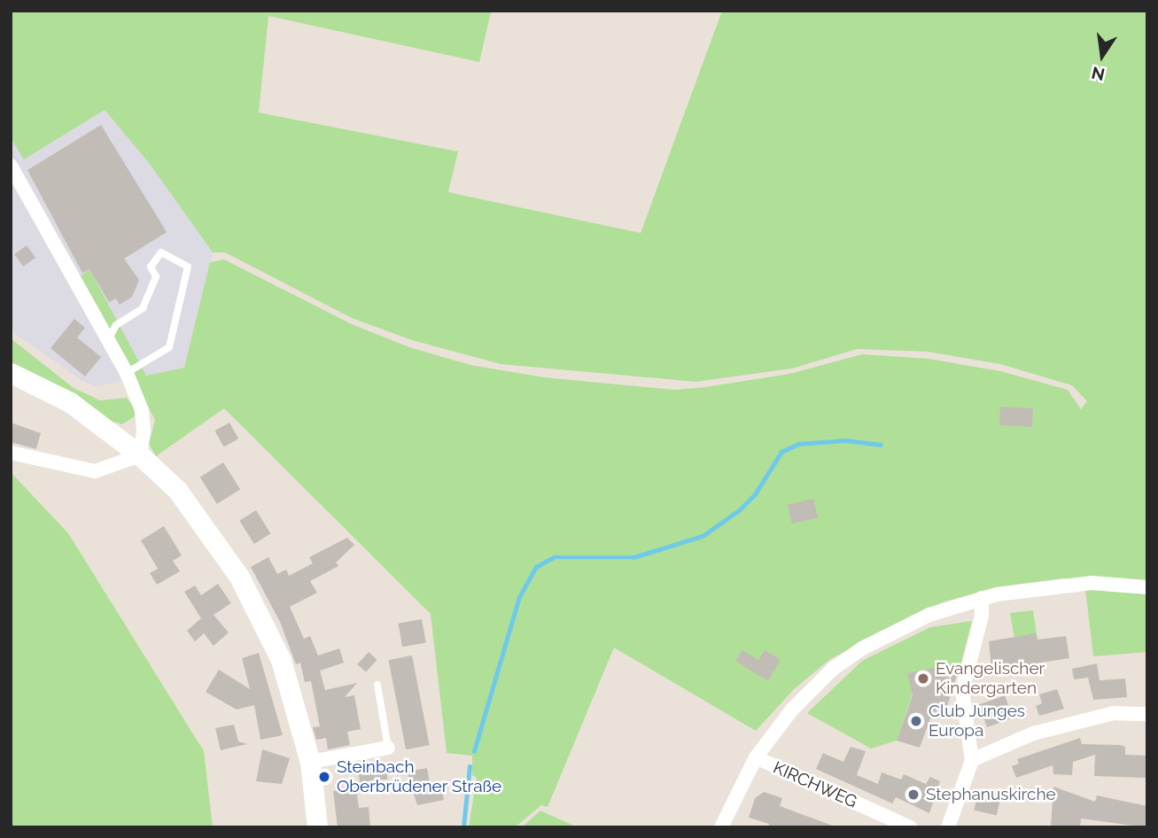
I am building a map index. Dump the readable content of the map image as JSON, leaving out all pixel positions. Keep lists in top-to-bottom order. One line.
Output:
{"streets":{"street":["KIRCHWEG"]},"places":["Evangelischer Kindergarten","Club Junges Europa","Steinbach Oberbrüdener Straße","Stephanuskirche"],"north":"bottom"}
